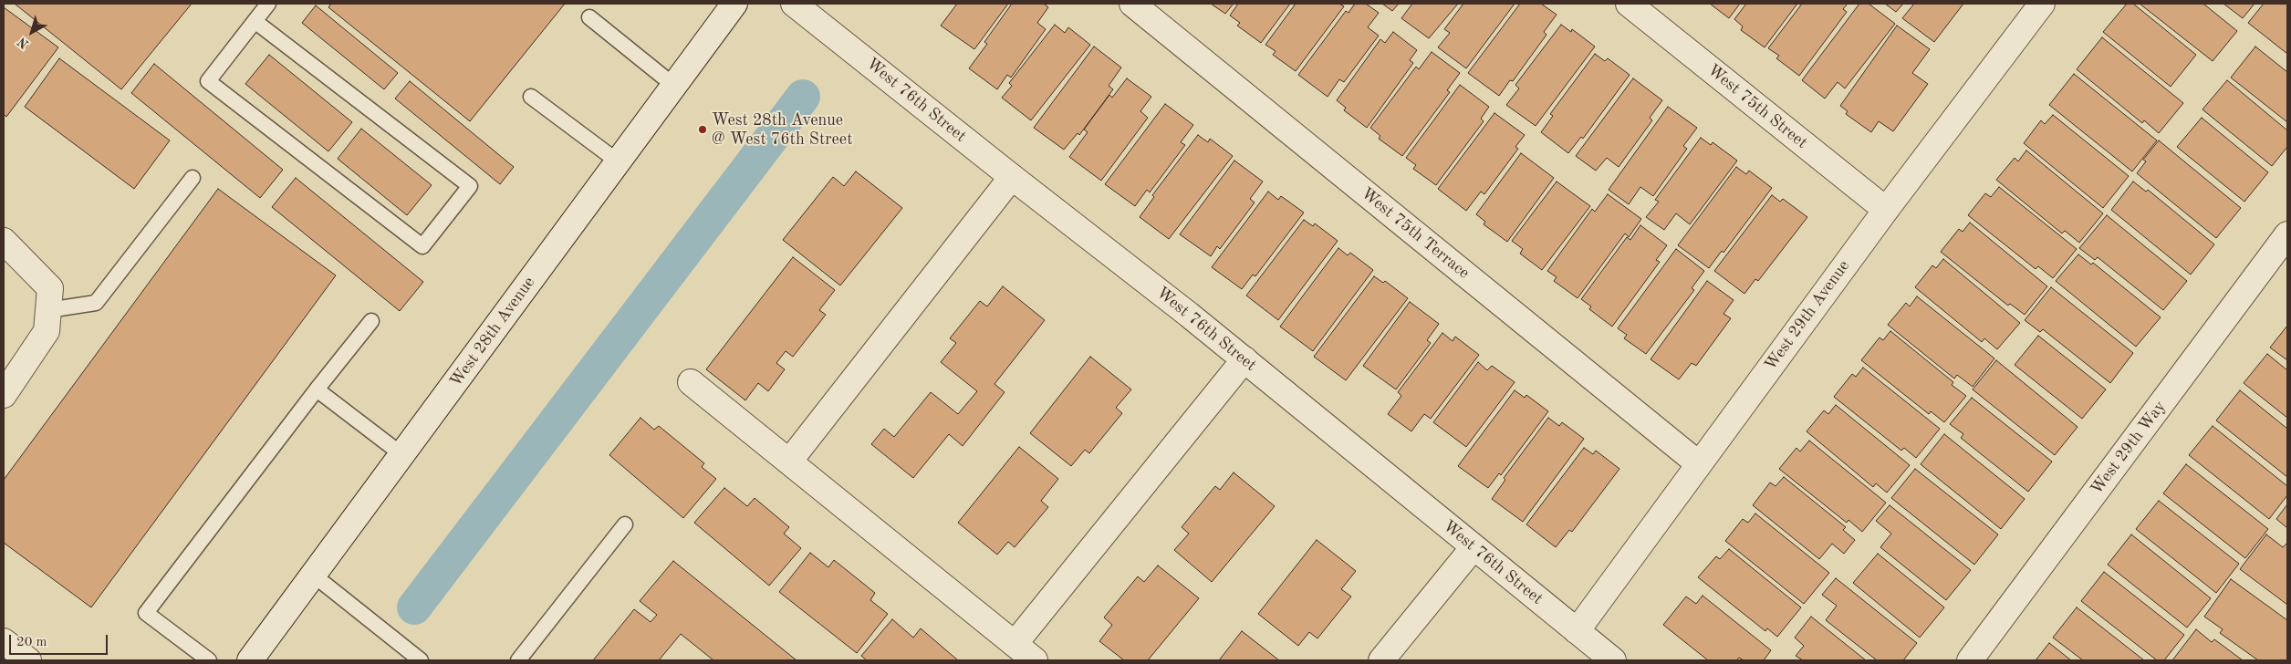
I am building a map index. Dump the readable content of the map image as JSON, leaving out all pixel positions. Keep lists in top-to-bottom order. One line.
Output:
{"streets":{"street":["West 76th Street","West 75th Street","West 75th Terrace","West 29th Avenue","West 28th Avenue","West 29th Way"]},"crossings":[["West 76th Street","West 29th Avenue"],["West 75th Street","West 29th Avenue"],["West 75th Terrace","West 29th Avenue"]],"places":["West 28th Avenue @ West 76th Street"],"scale_bar":"20 m","north":"bottom left"}
